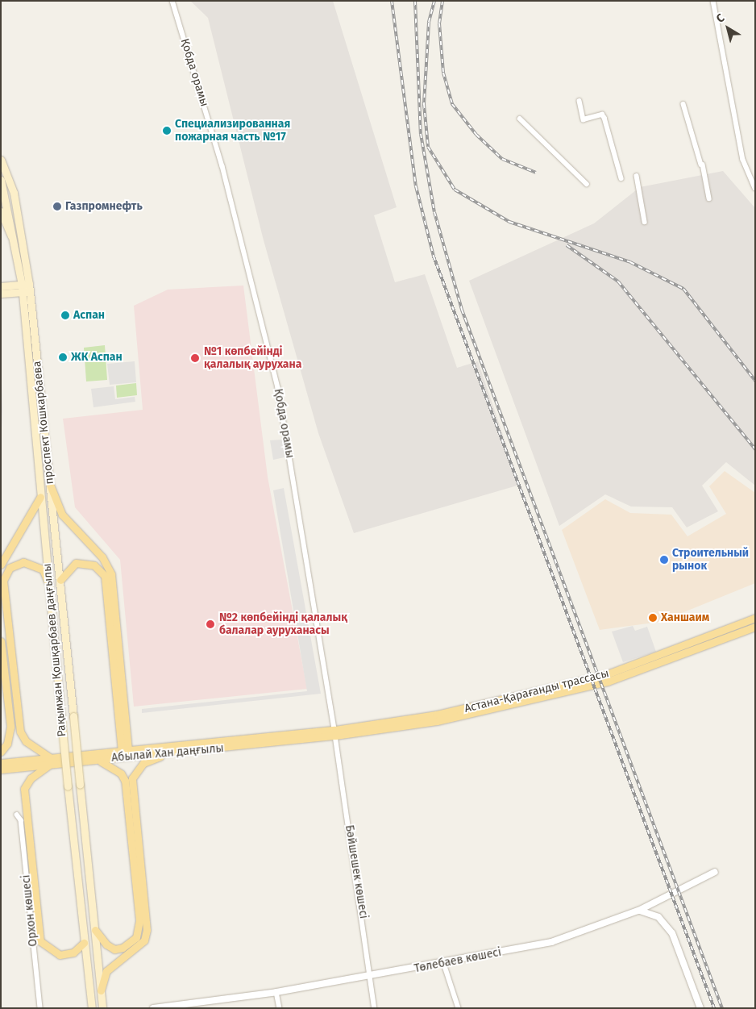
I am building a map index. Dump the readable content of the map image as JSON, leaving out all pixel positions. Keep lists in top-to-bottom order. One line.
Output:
{"streets":{"main road":["проспект Кошкарбаева","Рақымжан Қошқарбаев даңғылы","Астана-Қарағанды трассасы","Абылай Хан даңғылы"],"street":["Қобда орамы","Бәйшешек көшесі","Орхон көшесі","Төлебаев көшесі"]},"crossings":[["Қобда орамы","Астана-Қарағанды трассасы"],["Қобда орамы","Абылай Хан даңғылы"],["Қобда орамы","Бәйшешек көшесі"],["проспект Кошкарбаева","Рақымжан Қошқарбаев даңғылы"],["Астана-Қарағанды трассасы","Абылай Хан даңғылы"],["Астана-Қарағанды трассасы","Бәйшешек көшесі"],["Абылай Хан даңғылы","Бәйшешек көшесі"],["Бәйшешек көшесі","Төлебаев көшесі"]],"places":["Специализированная пожарная часть №17","Газпромнефть","Аспан","ЖК Аспан","№1 көпбейінді қалалық аурухана","Строительный рынок","Ханшаим","№2 көпбейінді қалалық балалар ауруханасы"],"north":"top left"}
